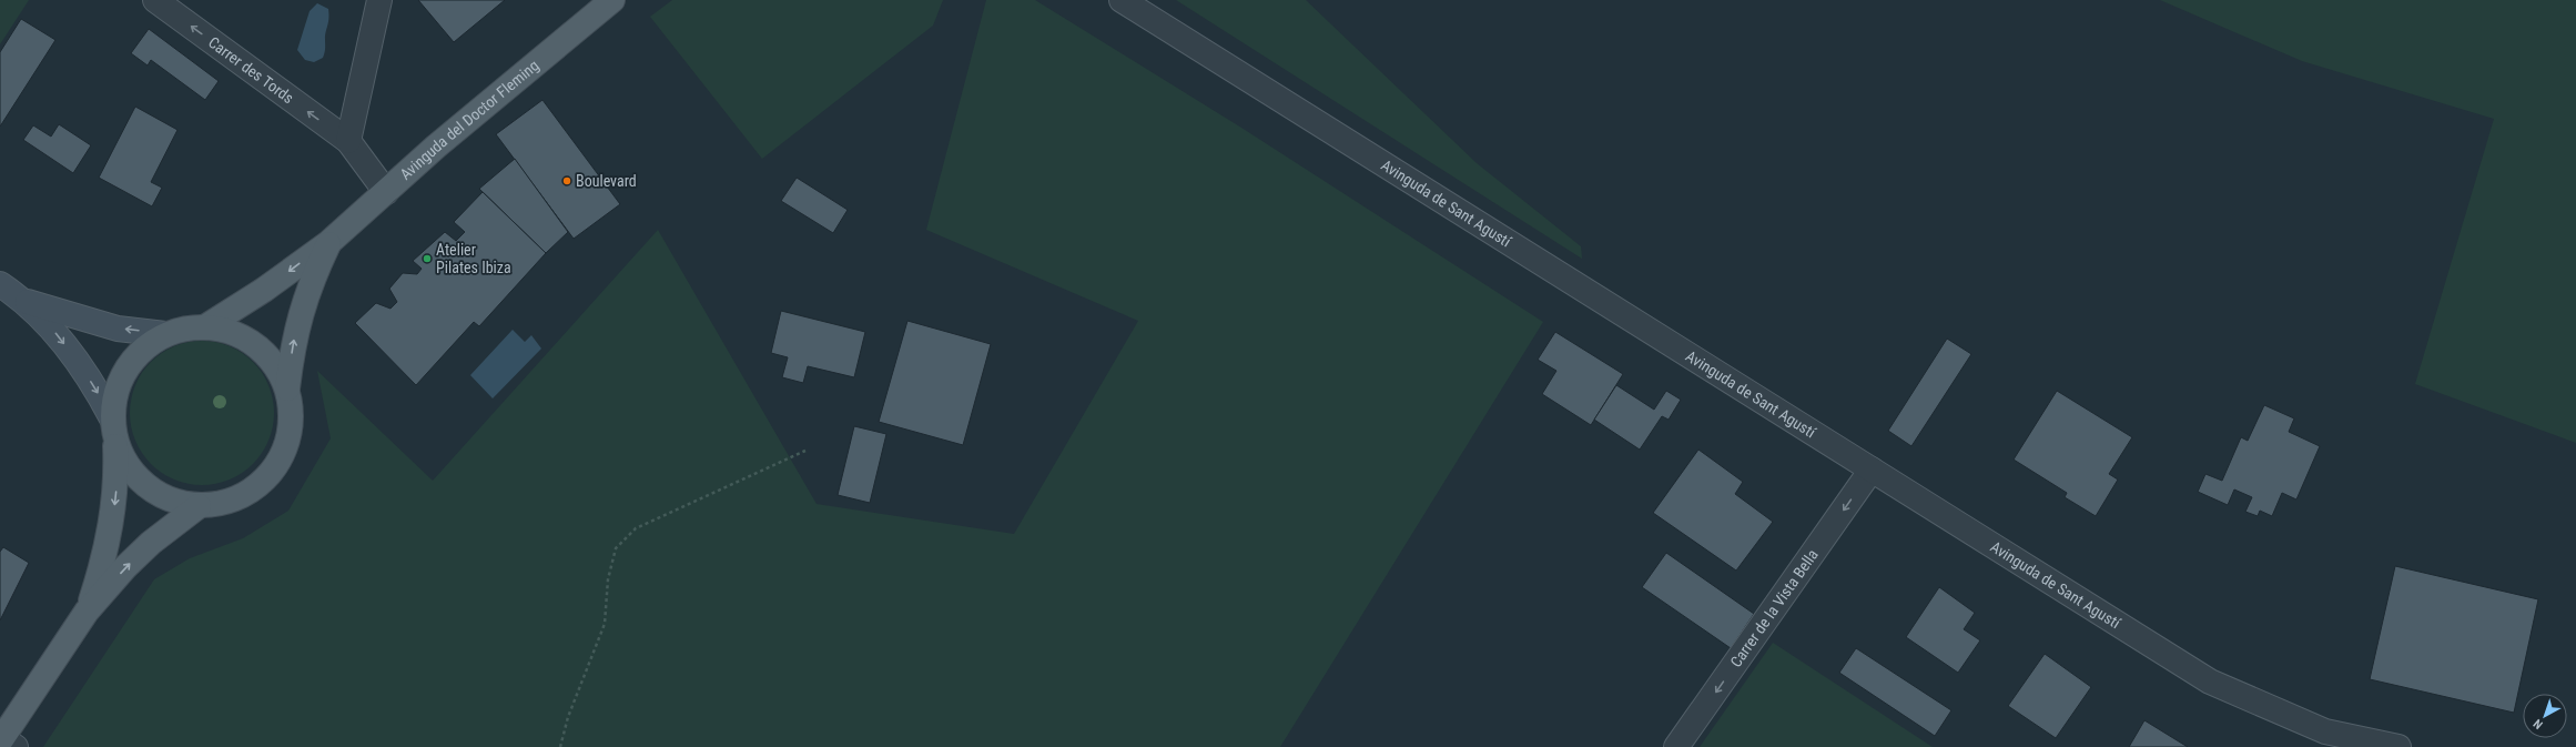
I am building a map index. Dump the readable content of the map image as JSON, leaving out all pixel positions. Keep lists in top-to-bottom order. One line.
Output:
{"streets":{"main road":["Avinguda del Doctor Fleming"],"street":["Carrer des Tords","Avinguda de Sant Agustí","Carrer de la Vista Bella"]},"crossings":[["Carrer des Tords","Avinguda del Doctor Fleming"],["Avinguda de Sant Agustí","Carrer de la Vista Bella"]],"one_way":["Carrer des Tords","Carrer de la Vista Bella"],"places":["Boulevard","Atelier Pilates Ibiza"],"north":"bottom left"}
